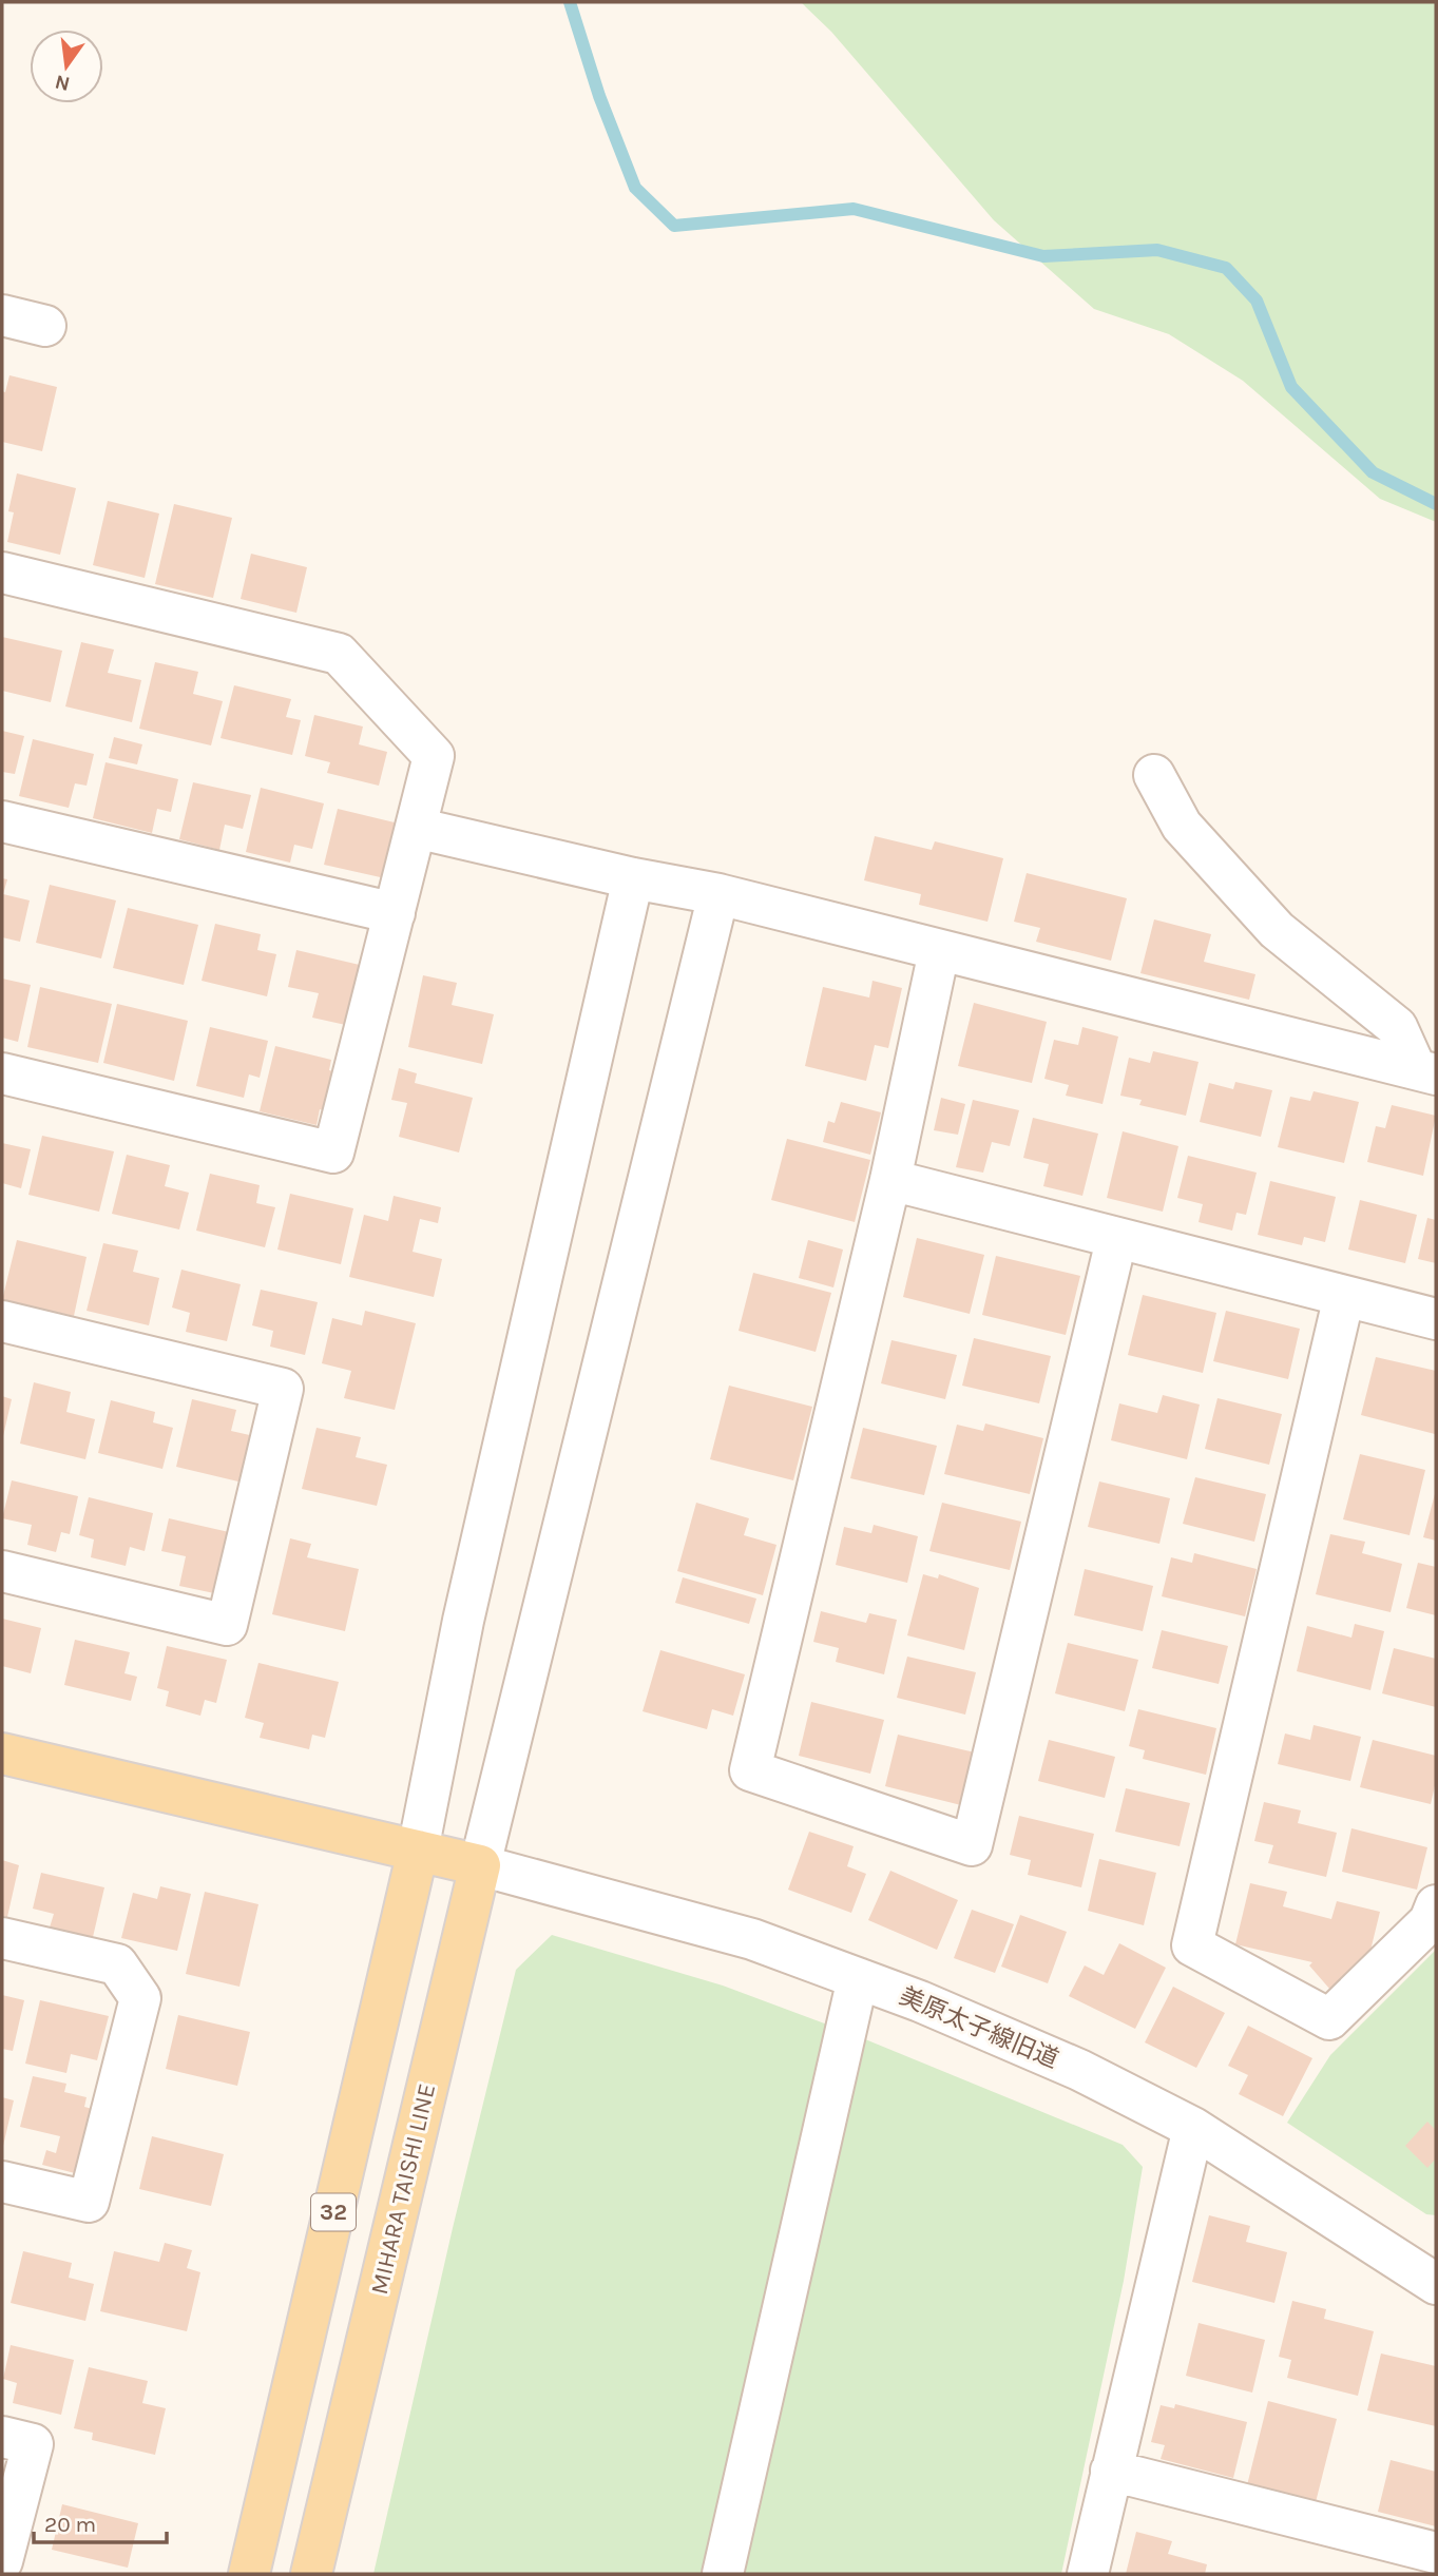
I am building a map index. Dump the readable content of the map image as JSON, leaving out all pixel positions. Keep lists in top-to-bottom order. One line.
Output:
{"streets":{"main road":["MIHARA TAISHI LINE","32"],"street":["美原太子線旧道"]},"crossings":[["美原太子線旧道","MIHARA TAISHI LINE"]],"scale_bar":"20 m","north":"bottom"}
